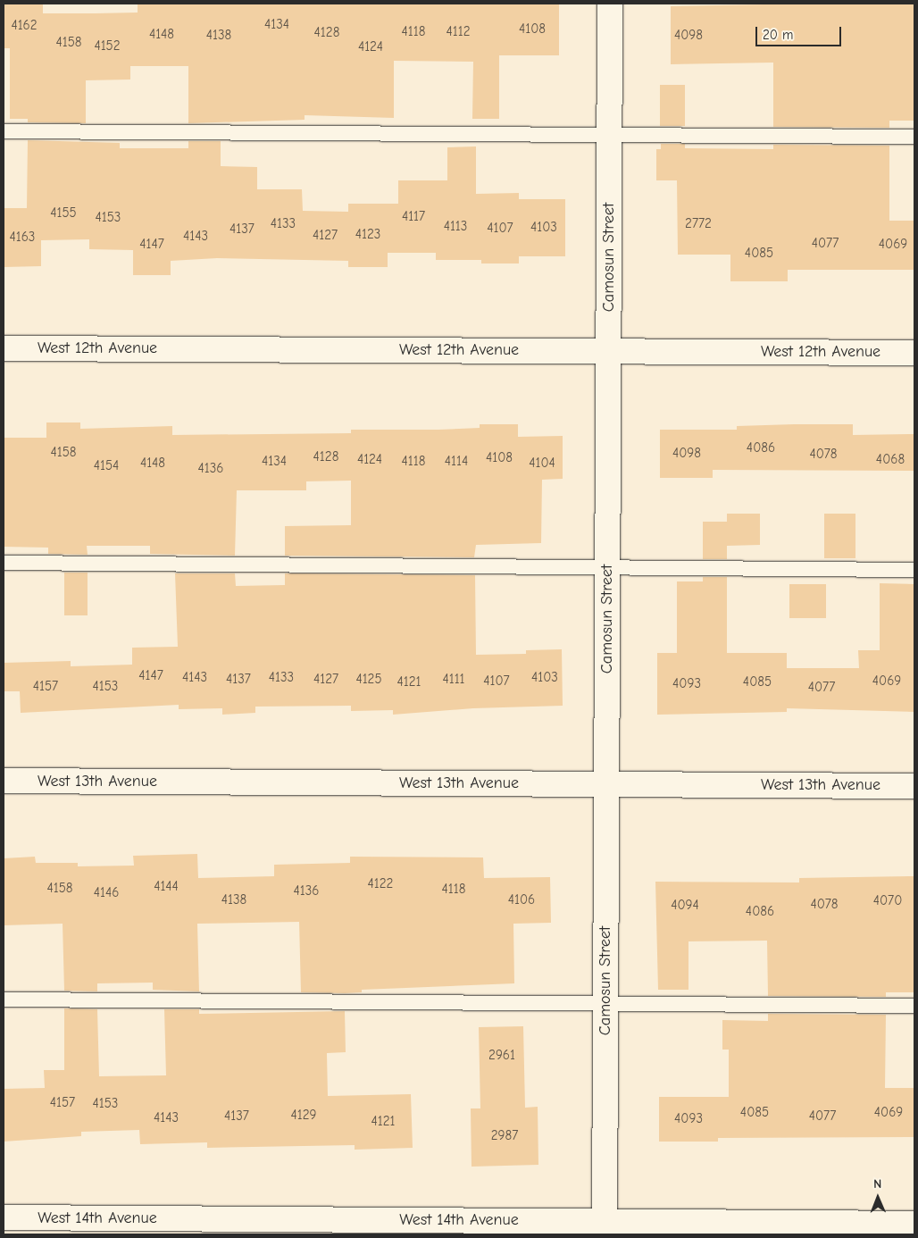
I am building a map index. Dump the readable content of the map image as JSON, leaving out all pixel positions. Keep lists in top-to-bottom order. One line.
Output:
{"streets":{"street":["Camosun Street","West 12th Avenue","West 13th Avenue","West 14th Avenue"]},"crossings":[["Camosun Street","West 12th Avenue"],["Camosun Street","West 13th Avenue"],["Camosun Street","West 14th Avenue"]],"house_numbers":["4134","4162","4108","4118","4112","4128","4148","4138","4098","4158","4152","4124","4155","4117","4153","4133","2772","4113","4103","4107","4137","4123","4127","4143","4163","4077","4147","4069","4085","4086","4158","4098","4078","4128","4108","4124","4068","4134","4118","4114","4148","4104","4154","4136","4147","4143","4133","4103","4137","4127","4125","4111","4107","4069","4121","4085","4093","4157","4153","4077","4122","4144","4158","4118","4136","4146","4138","4106","4070","4078","4094","4086","2961","4157","4153","4085","4069","4129","4137","4077","4143","4093","4121","2987"],"scale_bar":"20 m","north":"top"}
